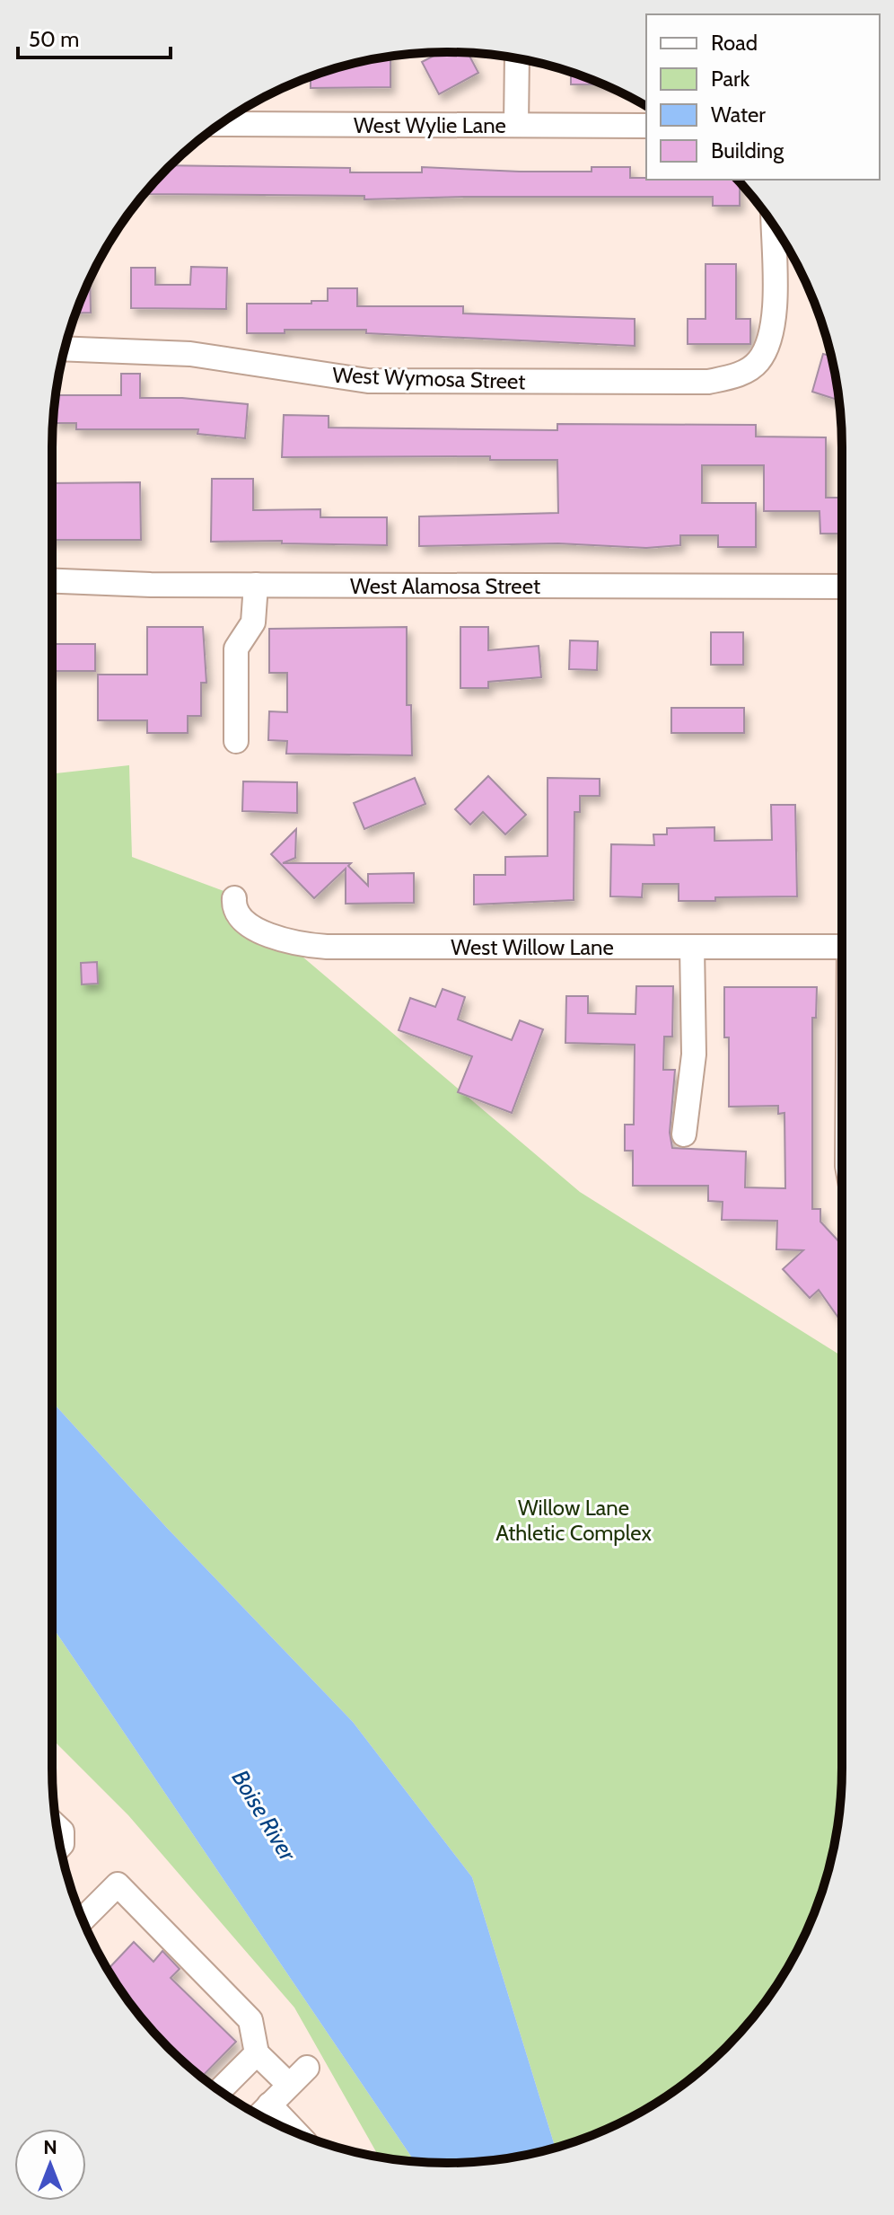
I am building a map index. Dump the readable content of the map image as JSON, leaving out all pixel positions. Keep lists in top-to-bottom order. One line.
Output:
{"streets":{"street":["West Wylie Lane","West Wymosa Street","West Alamosa Street","West Willow Lane"]},"water":["Boise River"],"parks":["Willow Lane Athletic Complex"],"legend":["Road","Park","Water","Building"],"scale_bar":"50 m","north":"top"}
